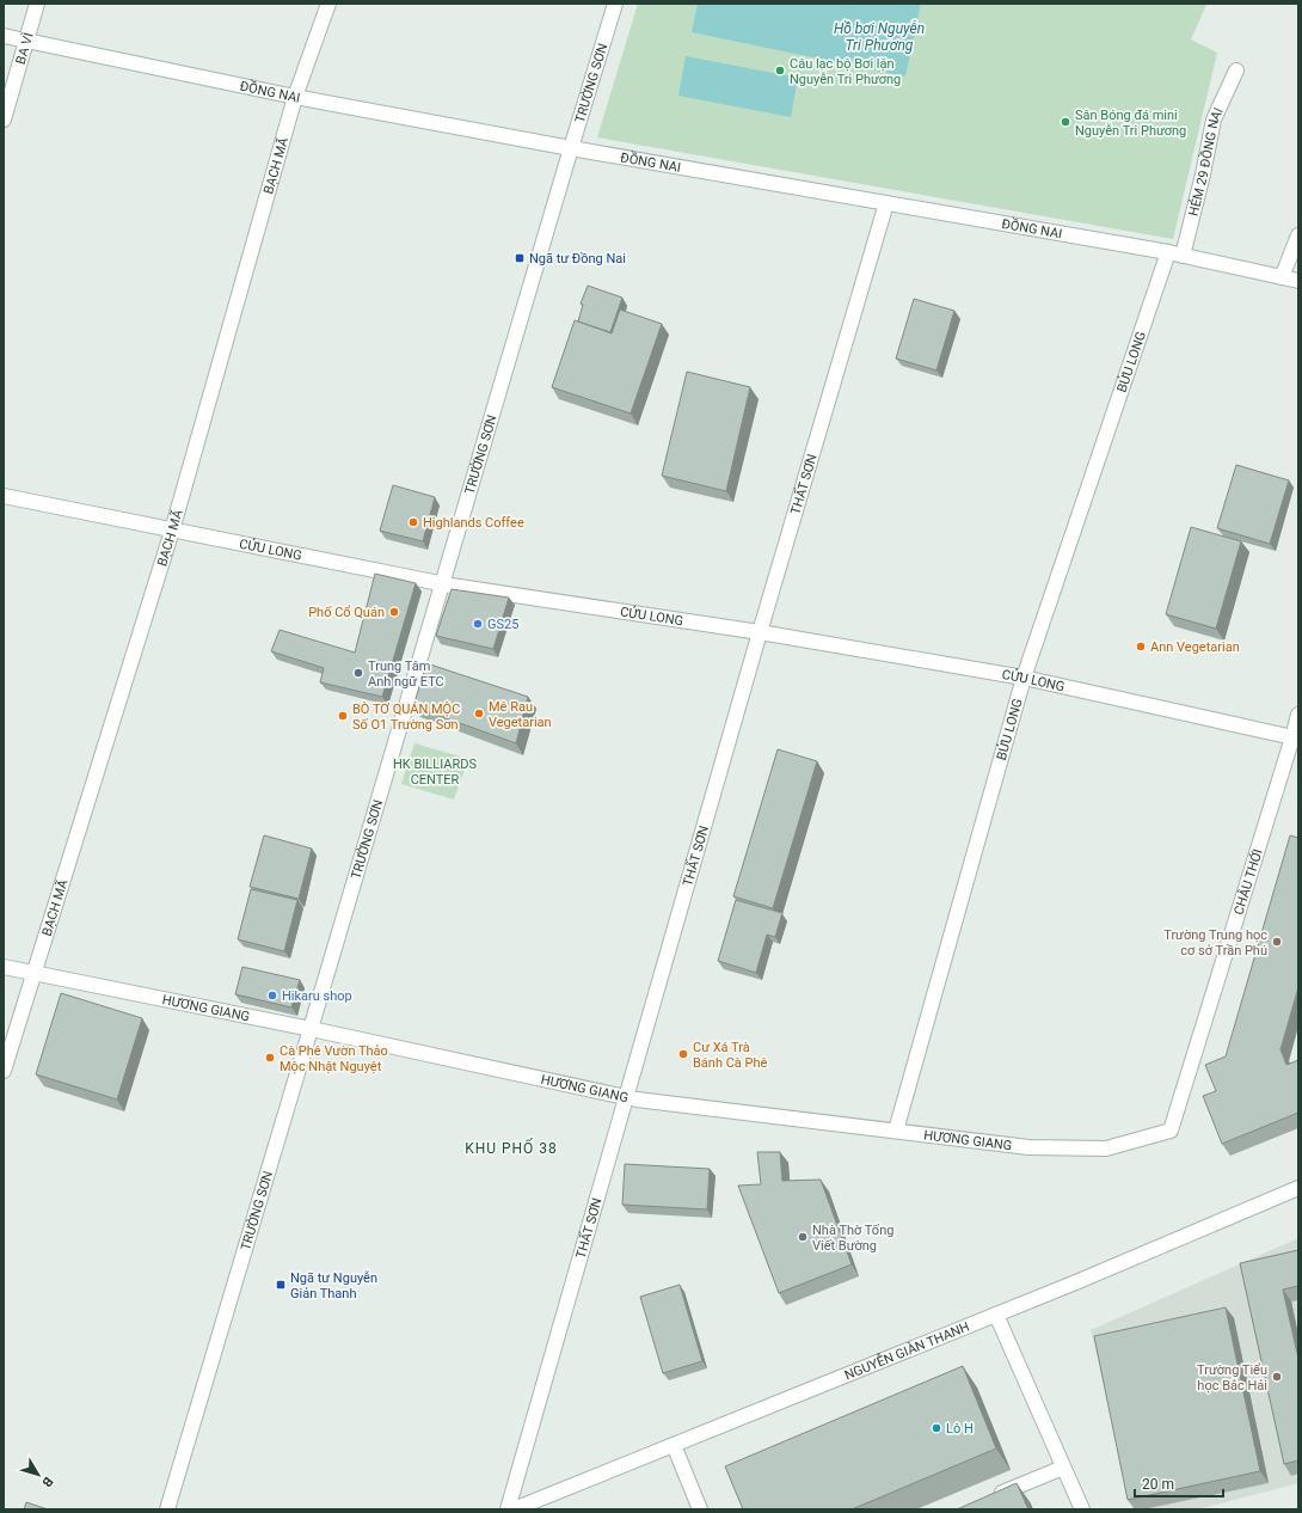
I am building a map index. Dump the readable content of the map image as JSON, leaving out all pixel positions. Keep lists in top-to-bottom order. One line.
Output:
{"streets":{"street":["BA VÌ","TRƯỜNG SƠN","ĐỒNG NAI","HẺM 29 ĐỒNG NAI","BẠCH MÃ","BỬU LONG","THẤT SƠN","CỬU LONG","CHÂU THỚI","HƯƠNG GIANG","NGUYỄN GIÀN THANH"]},"crossings":[["BA VÌ","ĐỒNG NAI"],["TRƯỜNG SƠN","ĐỒNG NAI"],["TRƯỜNG SƠN","CỬU LONG"],["TRƯỜNG SƠN","HƯƠNG GIANG"],["ĐỒNG NAI","HẺM 29 ĐỒNG NAI"],["ĐỒNG NAI","BẠCH MÃ"],["ĐỒNG NAI","BỬU LONG"],["ĐỒNG NAI","THẤT SƠN"],["BẠCH MÃ","CỬU LONG"],["BẠCH MÃ","HƯƠNG GIANG"],["BỬU LONG","CỬU LONG"],["BỬU LONG","HƯƠNG GIANG"],["THẤT SƠN","CỬU LONG"],["THẤT SƠN","HƯƠNG GIANG"],["CỬU LONG","CHÂU THỚI"],["CHÂU THỚI","HƯƠNG GIANG"]],"districts":["KHU PHỐ 38"],"water":["Hồ bơi Nguyễn Tri Phương"],"parks":["HK BILLIARDS CENTER"],"places":{"other":["Câu lạc bộ Bơi lặn Nguyễn Tri Phương","Sân Bóng đá mini Nguyễn Tri Phương","Highlands Coffee","Phố Cổ Quán","GS25","Ann Vegetarian","Trung Tâm Anh ngữ ETC","Mê Rau Vegetarian","BÒ TƠ QUÁN MỘC Số O1 Trường Sơn","Trường Trung học cơ sở Trần Phú","Hikaru shop","Cư Xá Trà Bánh Cà Phê","Cà Phê Vườn Thảo Mộc Nhật Nguyệt","Nhà Thờ Tống Viết Bường","Trường Tiểu học Bắc Hải","Lô H"],"transit":["Ngã tư Đồng Nai","Ngã tư Nguyễn Giản Thanh"]},"scale_bar":"20 m","north":"bottom right"}
